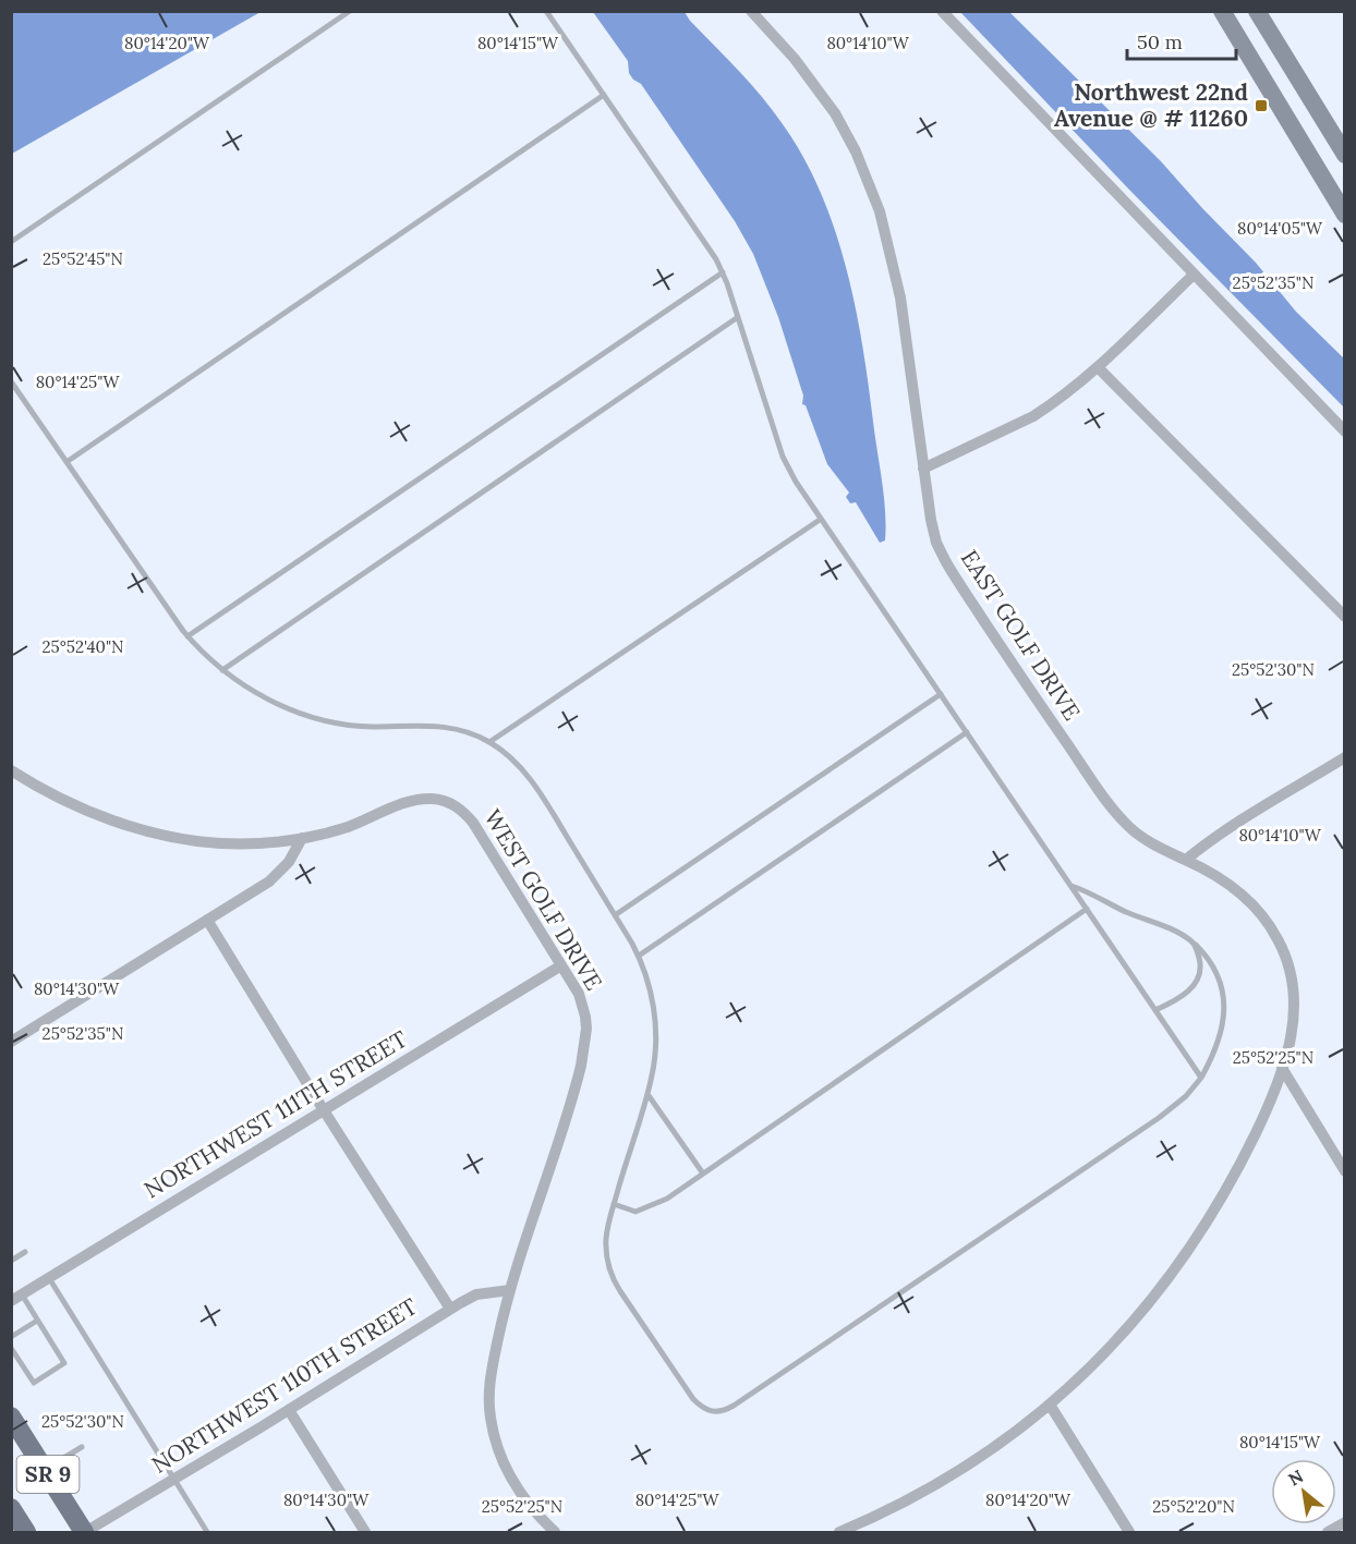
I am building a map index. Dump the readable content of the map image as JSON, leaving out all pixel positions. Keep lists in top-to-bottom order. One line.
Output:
{"streets":{"main road":["SR 9"],"street":["EAST GOLF DRIVE","WEST GOLF DRIVE","NORTHWEST 111TH STREET","NORTHWEST 110TH STREET"]},"crossings":[["WEST GOLF DRIVE","NORTHWEST 111TH STREET"],["WEST GOLF DRIVE","NORTHWEST 110TH STREET"],["NORTHWEST 110TH STREET","SR 9"]],"places":{"transit":["Northwest 22nd Avenue @ # 11260"]},"scale_bar":"50 m","north":"top left","coordinates":["80°14'20\"W","80°14'15\"W","80°14'10\"W","80°14'05\"W","25°52'45\"N","25°52'35\"N","80°14'25\"W","25°52'40\"N","25°52'30\"N","80°14'30\"W","25°52'25\"N","25°52'20\"N"]}
